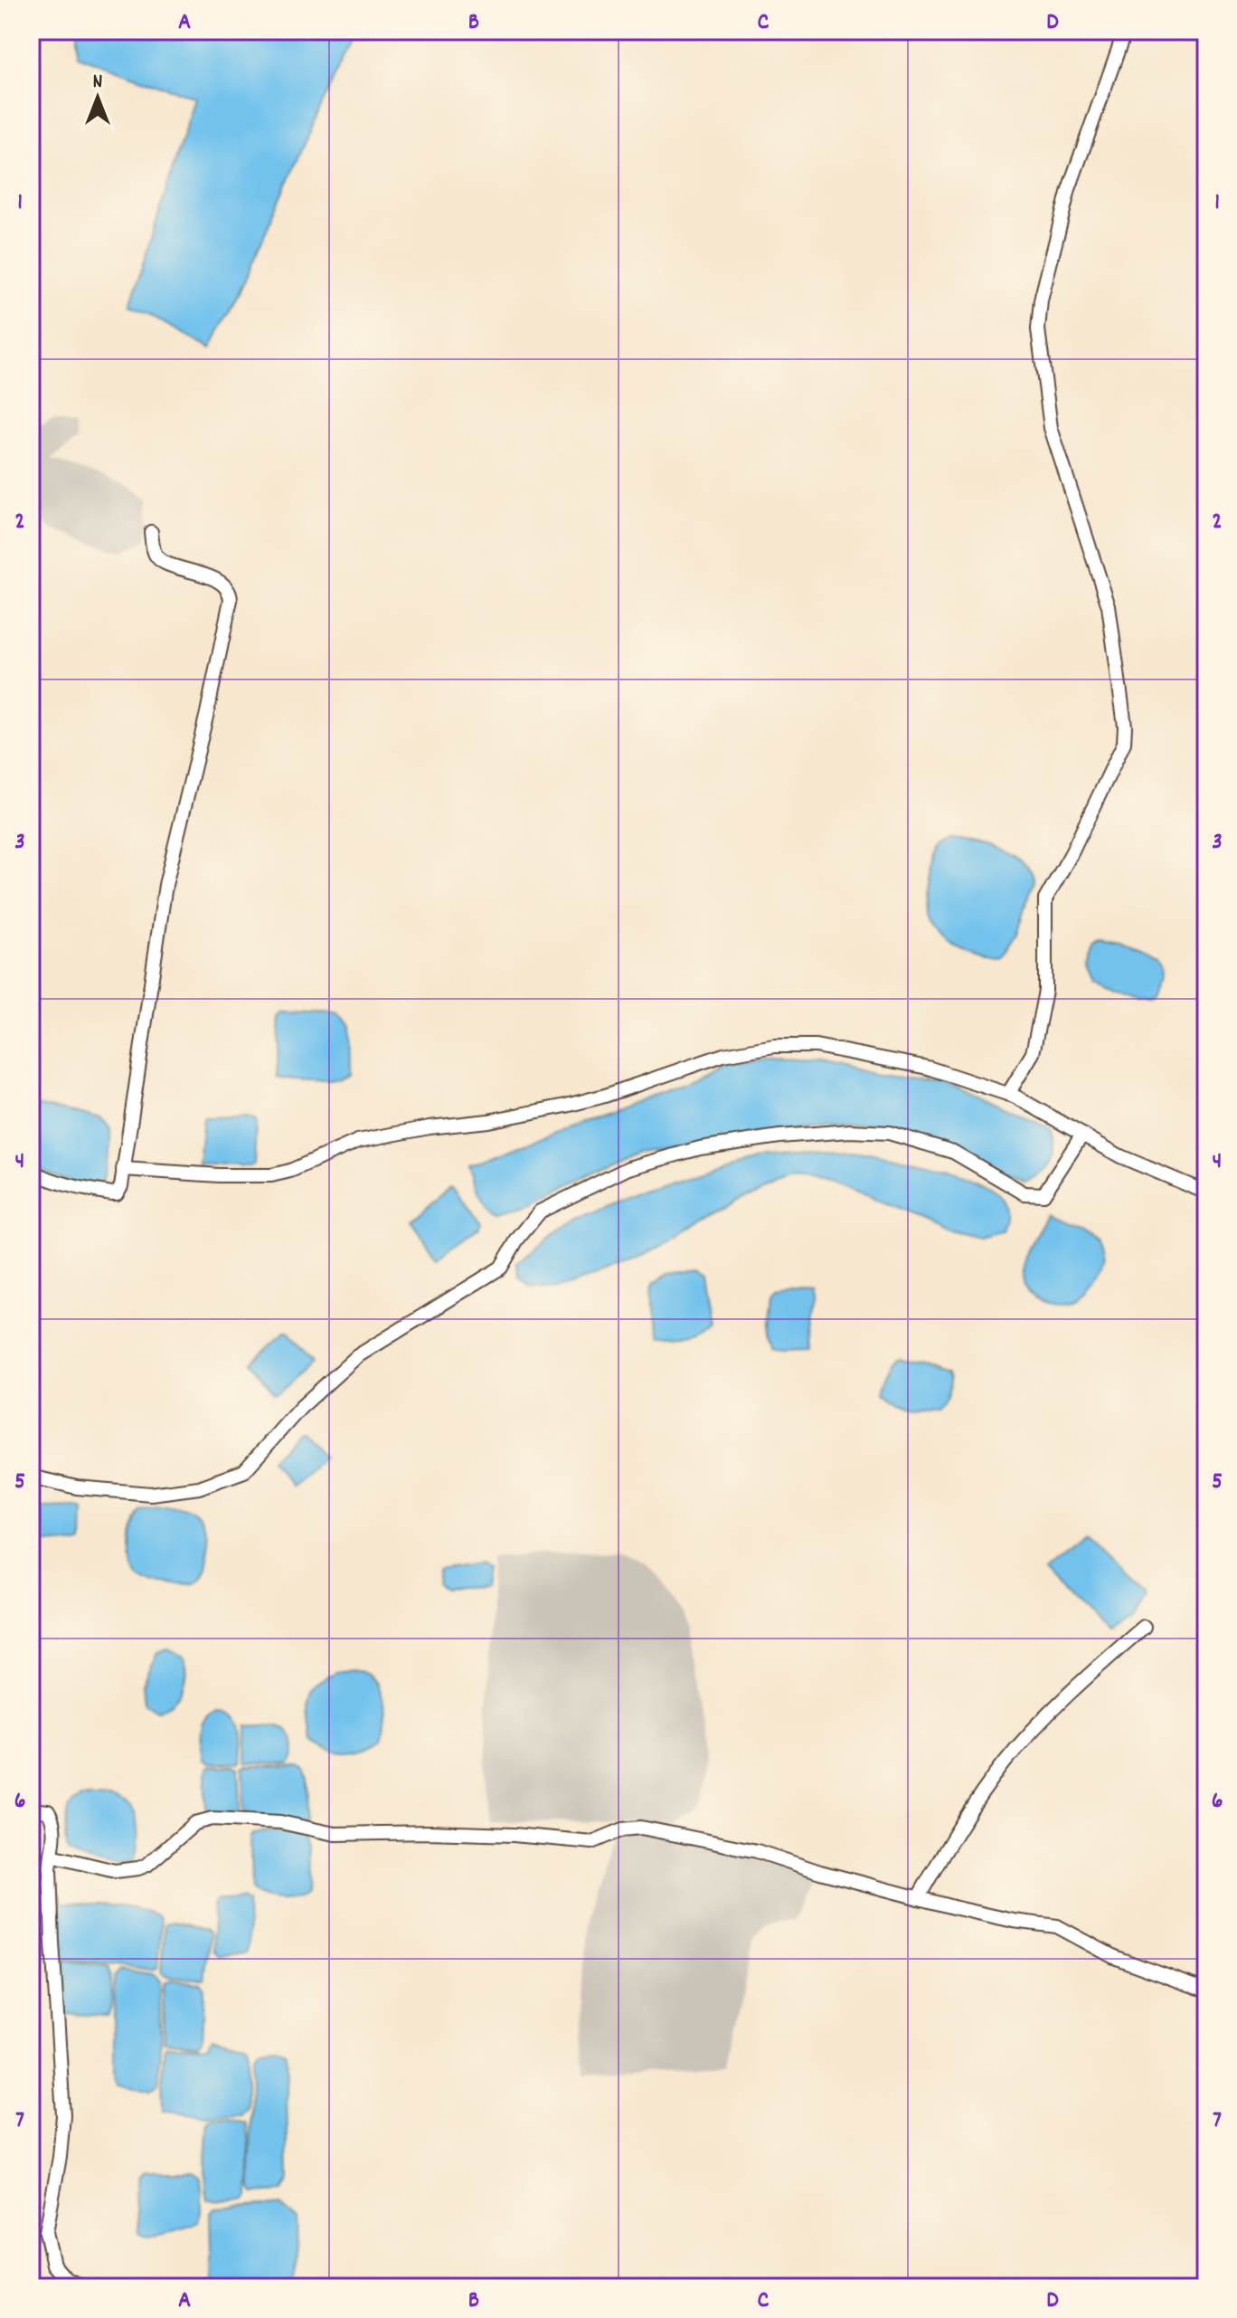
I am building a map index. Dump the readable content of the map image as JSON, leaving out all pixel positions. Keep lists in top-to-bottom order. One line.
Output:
{"north":"top","grid":{"columns":["A","B","C","D"],"rows":["1","2","3","4","5","6","7"]}}
